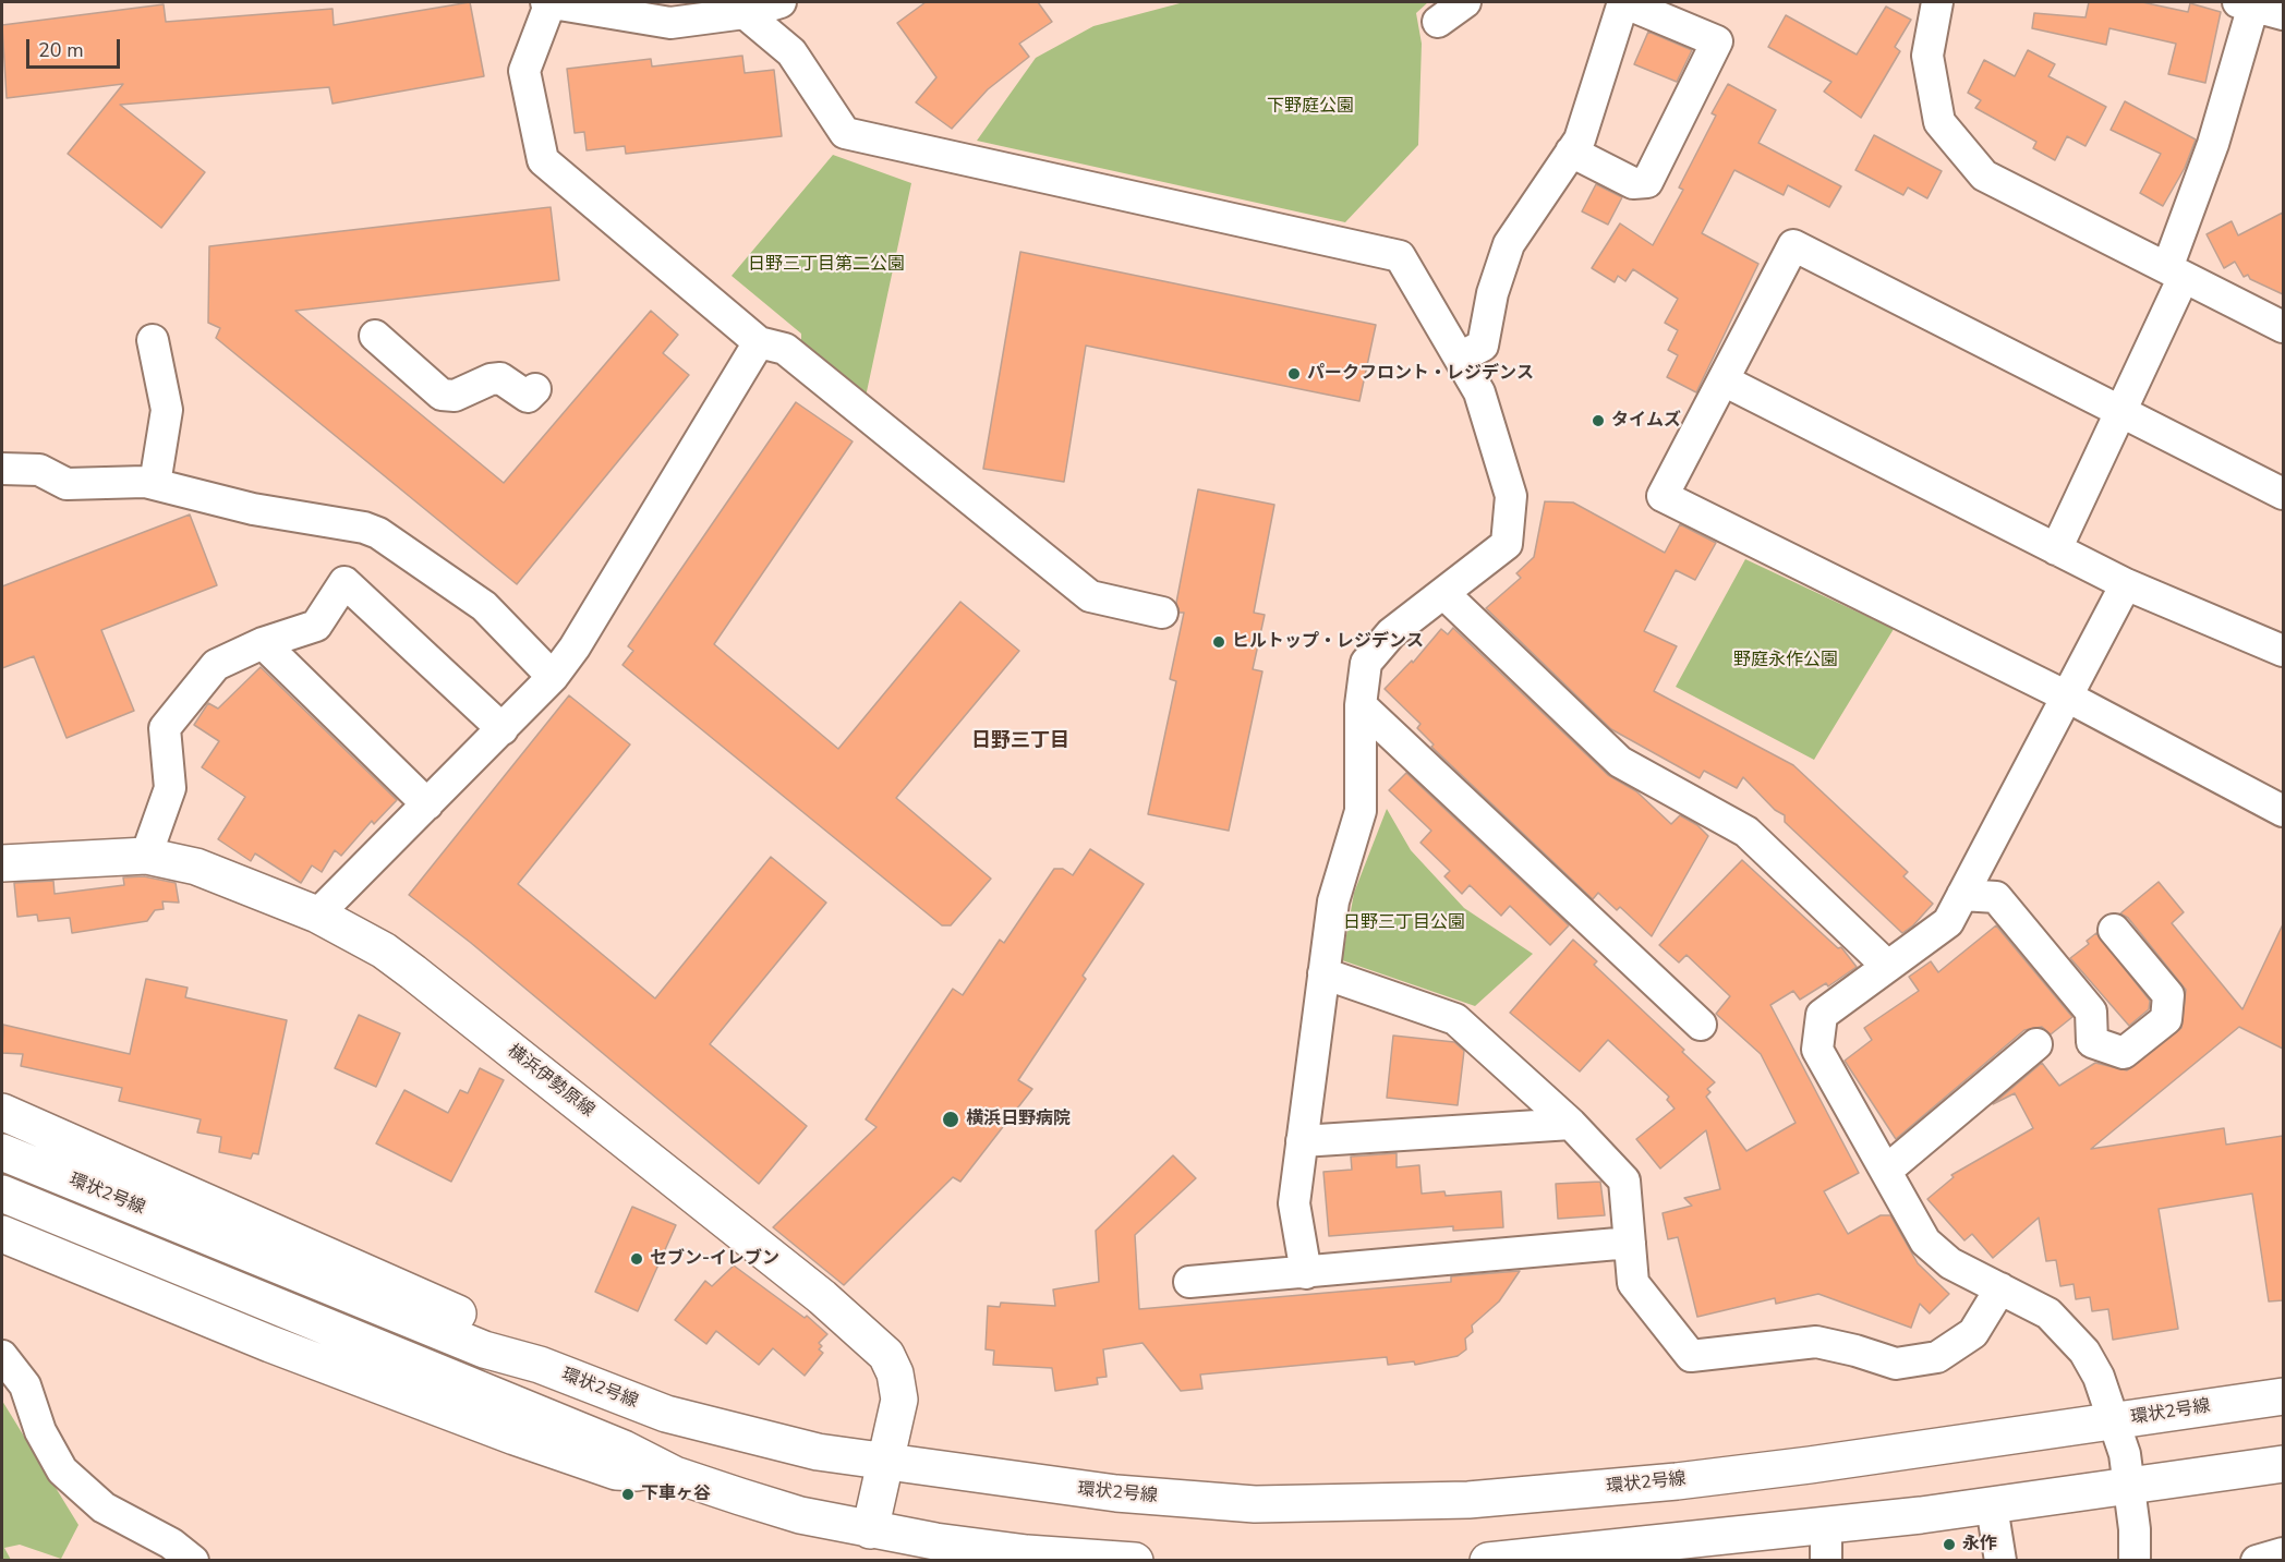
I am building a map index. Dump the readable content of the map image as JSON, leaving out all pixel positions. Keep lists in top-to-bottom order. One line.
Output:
{"streets":{"main road":["横浜伊勢原線","環状2号線"]},"crossings":[["横浜伊勢原線","環状2号線"]],"districts":["日野三丁目"],"parks":["下野庭公園","日野三丁目第二公園","野庭永作公園","日野三丁目公園"],"places":["パークフロント・レジデンス","タイムズ","ヒルトップ・レジデンス","横浜日野病院","セブン-イレブン","下車ヶ谷","永作"],"scale_bar":"20 m"}
